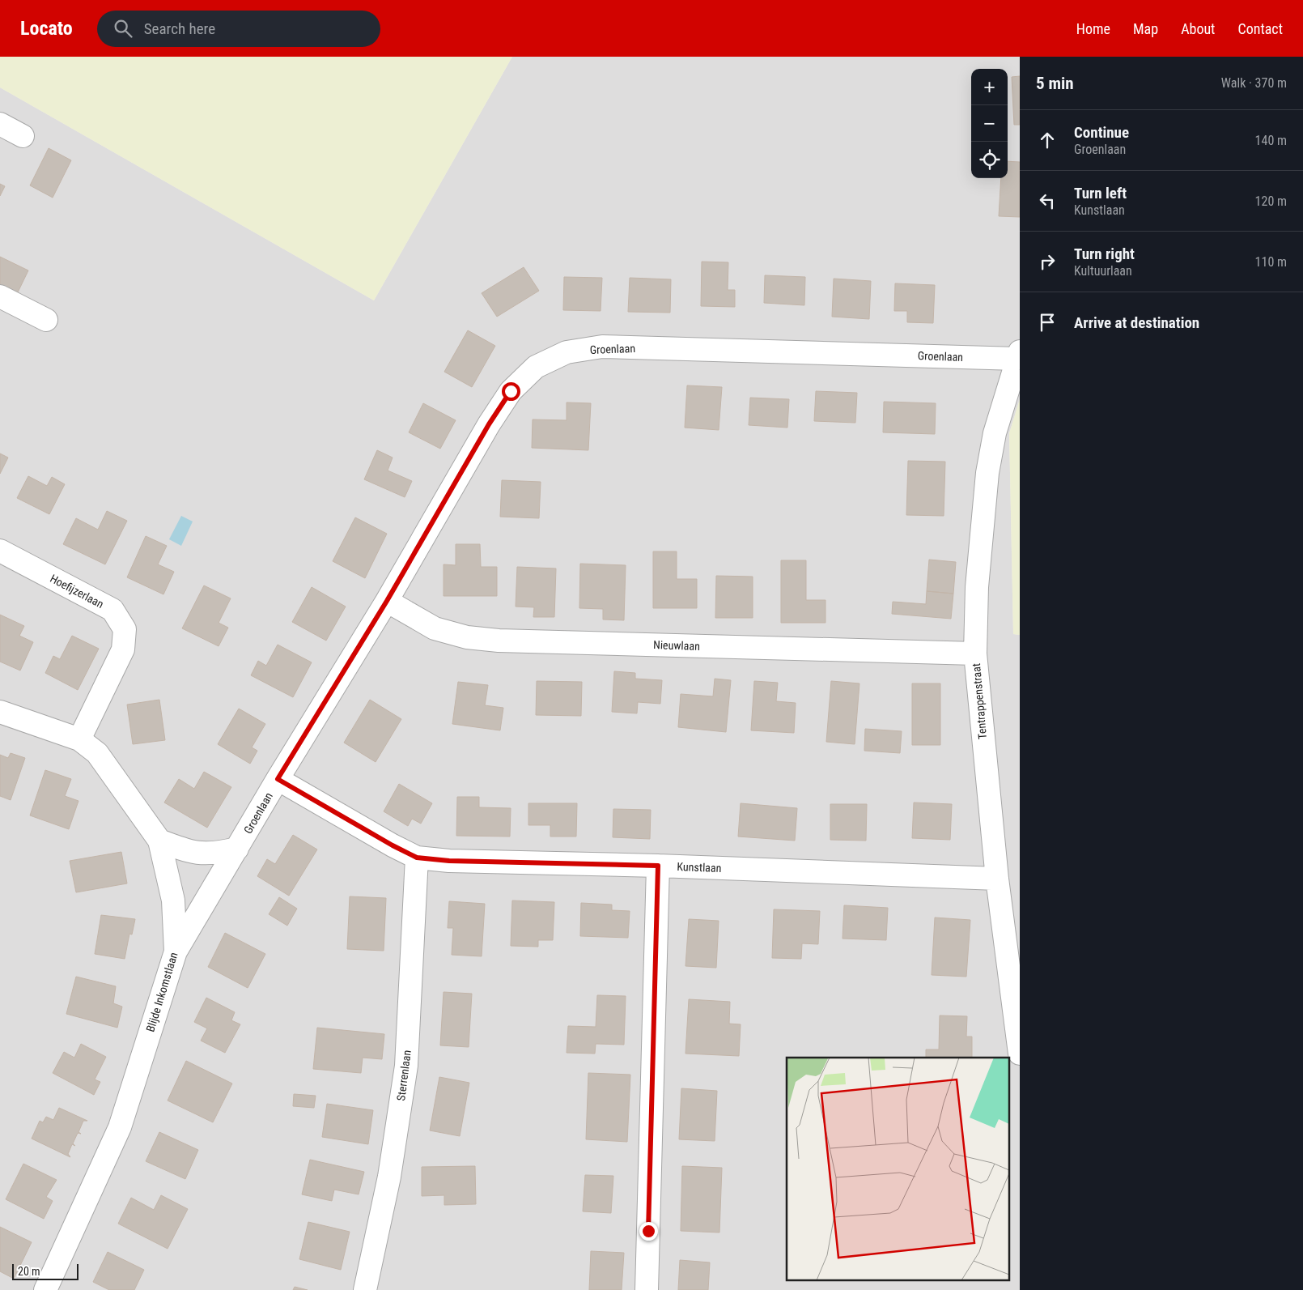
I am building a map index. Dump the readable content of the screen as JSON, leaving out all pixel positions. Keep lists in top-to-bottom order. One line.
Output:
{"streets":{"street":["Groenlaan","Hoefijzerlaan","Nieuwlaan","Tentrappenstraat","Kunstlaan","Blijde Inkomstlaan","Sterrenlaan"]},"crossings":[["Groenlaan","Nieuwlaan"],["Groenlaan","Tentrappenstraat"],["Groenlaan","Kunstlaan"],["Groenlaan","Blijde Inkomstlaan"],["Hoefijzerlaan","Blijde Inkomstlaan"],["Nieuwlaan","Tentrappenstraat"],["Tentrappenstraat","Kunstlaan"],["Kunstlaan","Sterrenlaan"]],"scale_bar":"20 m","page":{"header":"Locato","search":"Search here","nav":["Home","Map","About","Contact"],"heading":["5 min","Walk · 370 m"],"map_buttons":["+","−"],"list":[["Continue","Groenlaan","140 m"],["Turn left","Kunstlaan","120 m"],["Turn right","Kultuurlaan","110 m"],"Arrive at destination"],"scale":"20 m"}}
